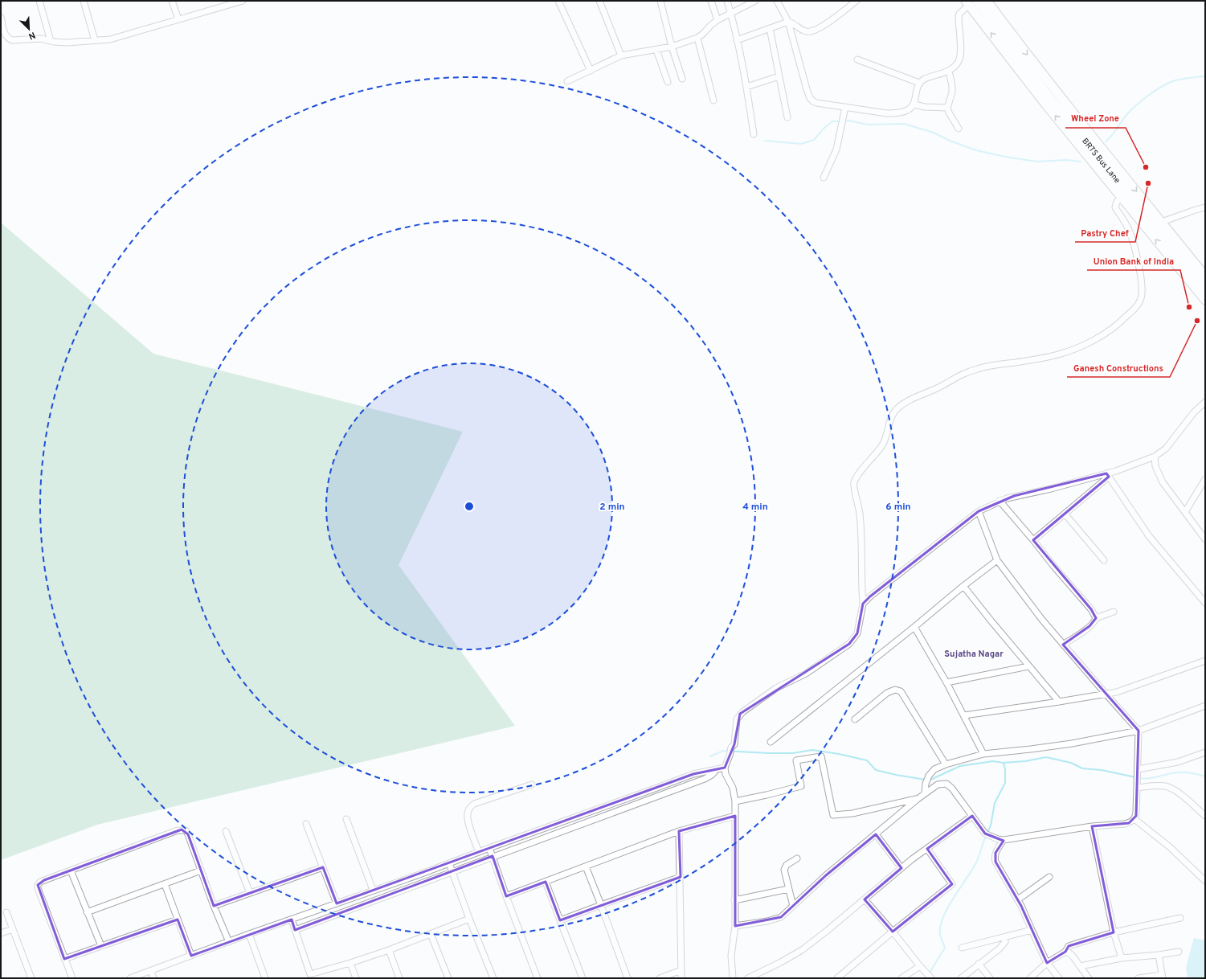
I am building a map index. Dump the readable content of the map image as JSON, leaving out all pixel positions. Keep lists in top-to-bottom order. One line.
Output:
{"streets":{"main road":["BRTS Bus Lane"]},"districts":["Sujatha Nagar"],"places":["Wheel Zone","Pastry Chef","Union Bank of India","Ganesh Constructions"],"north":"bottom right","rings":["2 min","4 min","6 min"]}
